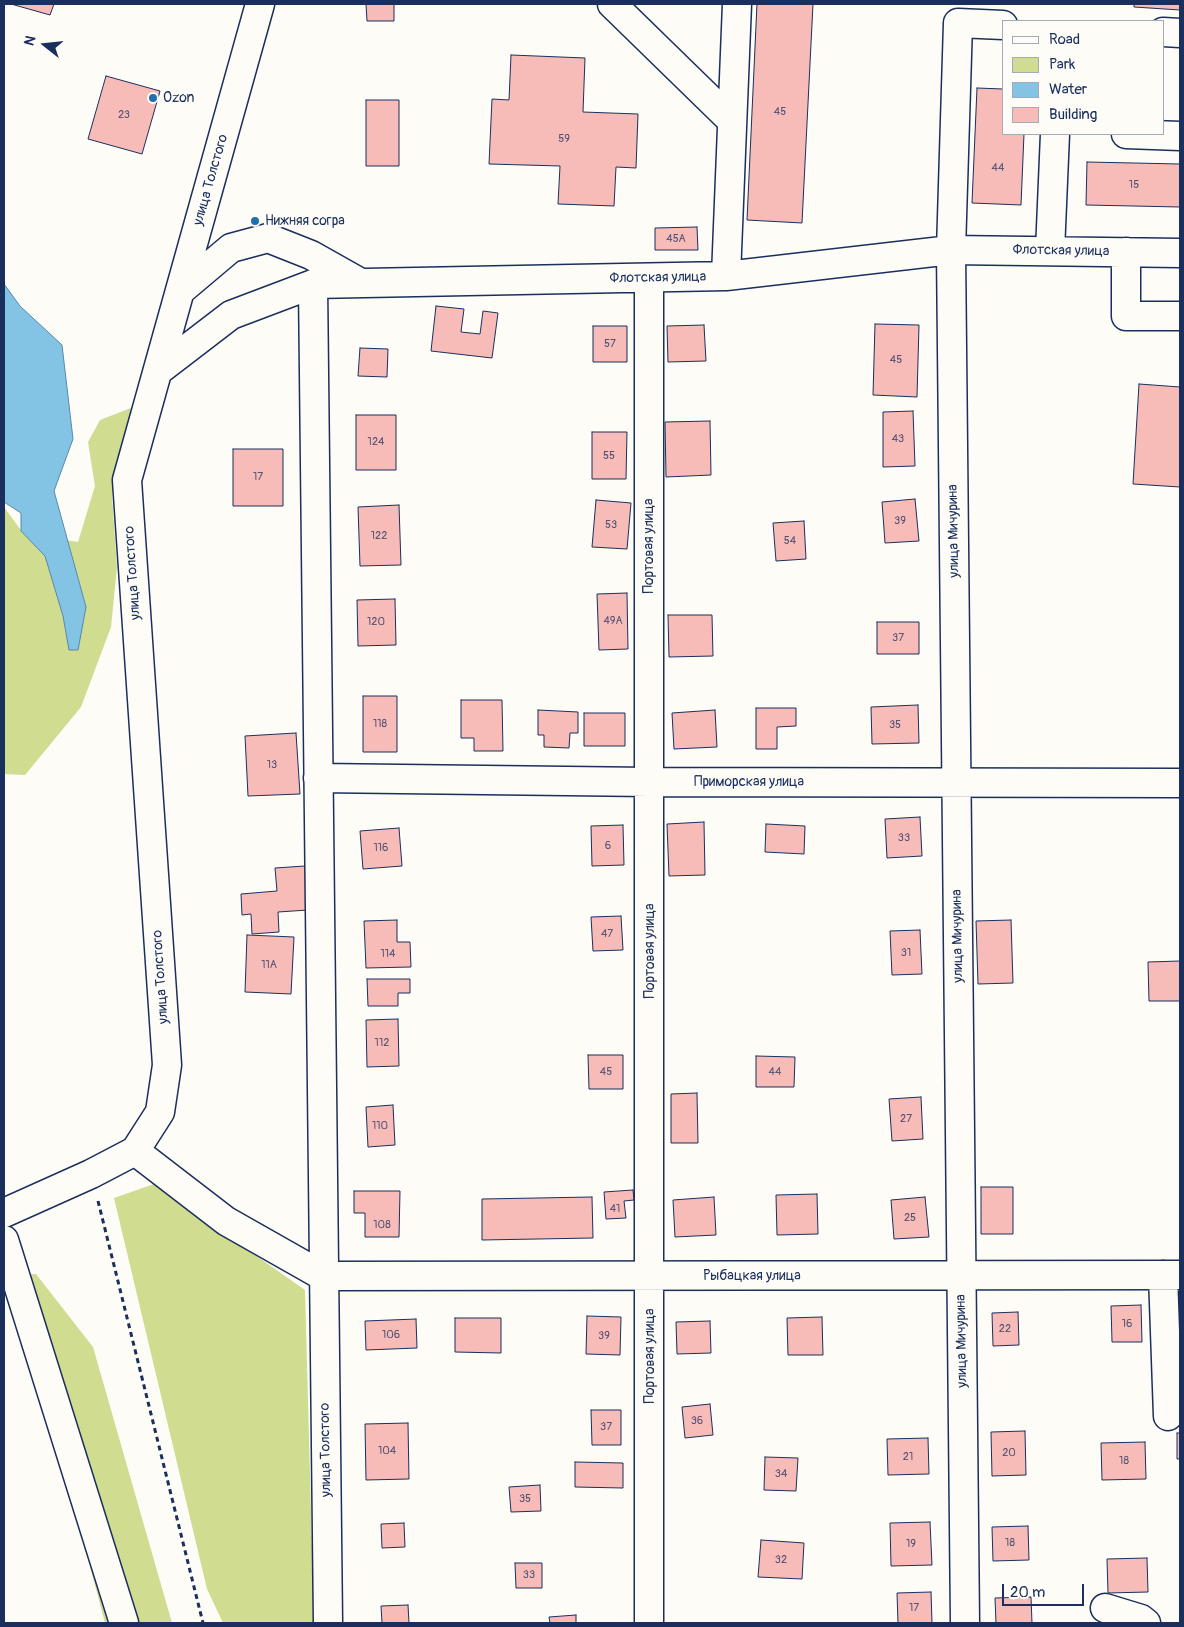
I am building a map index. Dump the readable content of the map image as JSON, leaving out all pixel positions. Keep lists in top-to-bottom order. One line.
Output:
{"streets":{"street":["улица Толстого","Флотская улица","улица Мичурина","Портовая улица","Приморская улица","Рыбацкая улица"]},"crossings":[["улица Толстого","Флотская улица"],["улица Толстого","Приморская улица"],["улица Толстого","Рыбацкая улица"],["Флотская улица","улица Мичурина"],["Флотская улица","Портовая улица"],["улица Мичурина","Приморская улица"],["улица Мичурина","Рыбацкая улица"],["Портовая улица","Приморская улица"],["Портовая улица","Рыбацкая улица"]],"places":["Ozon","Нижняя согра"],"house_numbers":["45","23","59","44","15","45А","57","45","43","124","55","17","39","53","122","54","49А","120","37","118","35","13","33","6","116","47","31","114","11А","112","45","44","27","110","41","25","108","16","22","106","39","36","37","104","20","21","18","34","35","18","19","32","33","17"],"legend":["Road","Park","Water","Building"],"scale_bar":"20 m","north":"left"}
